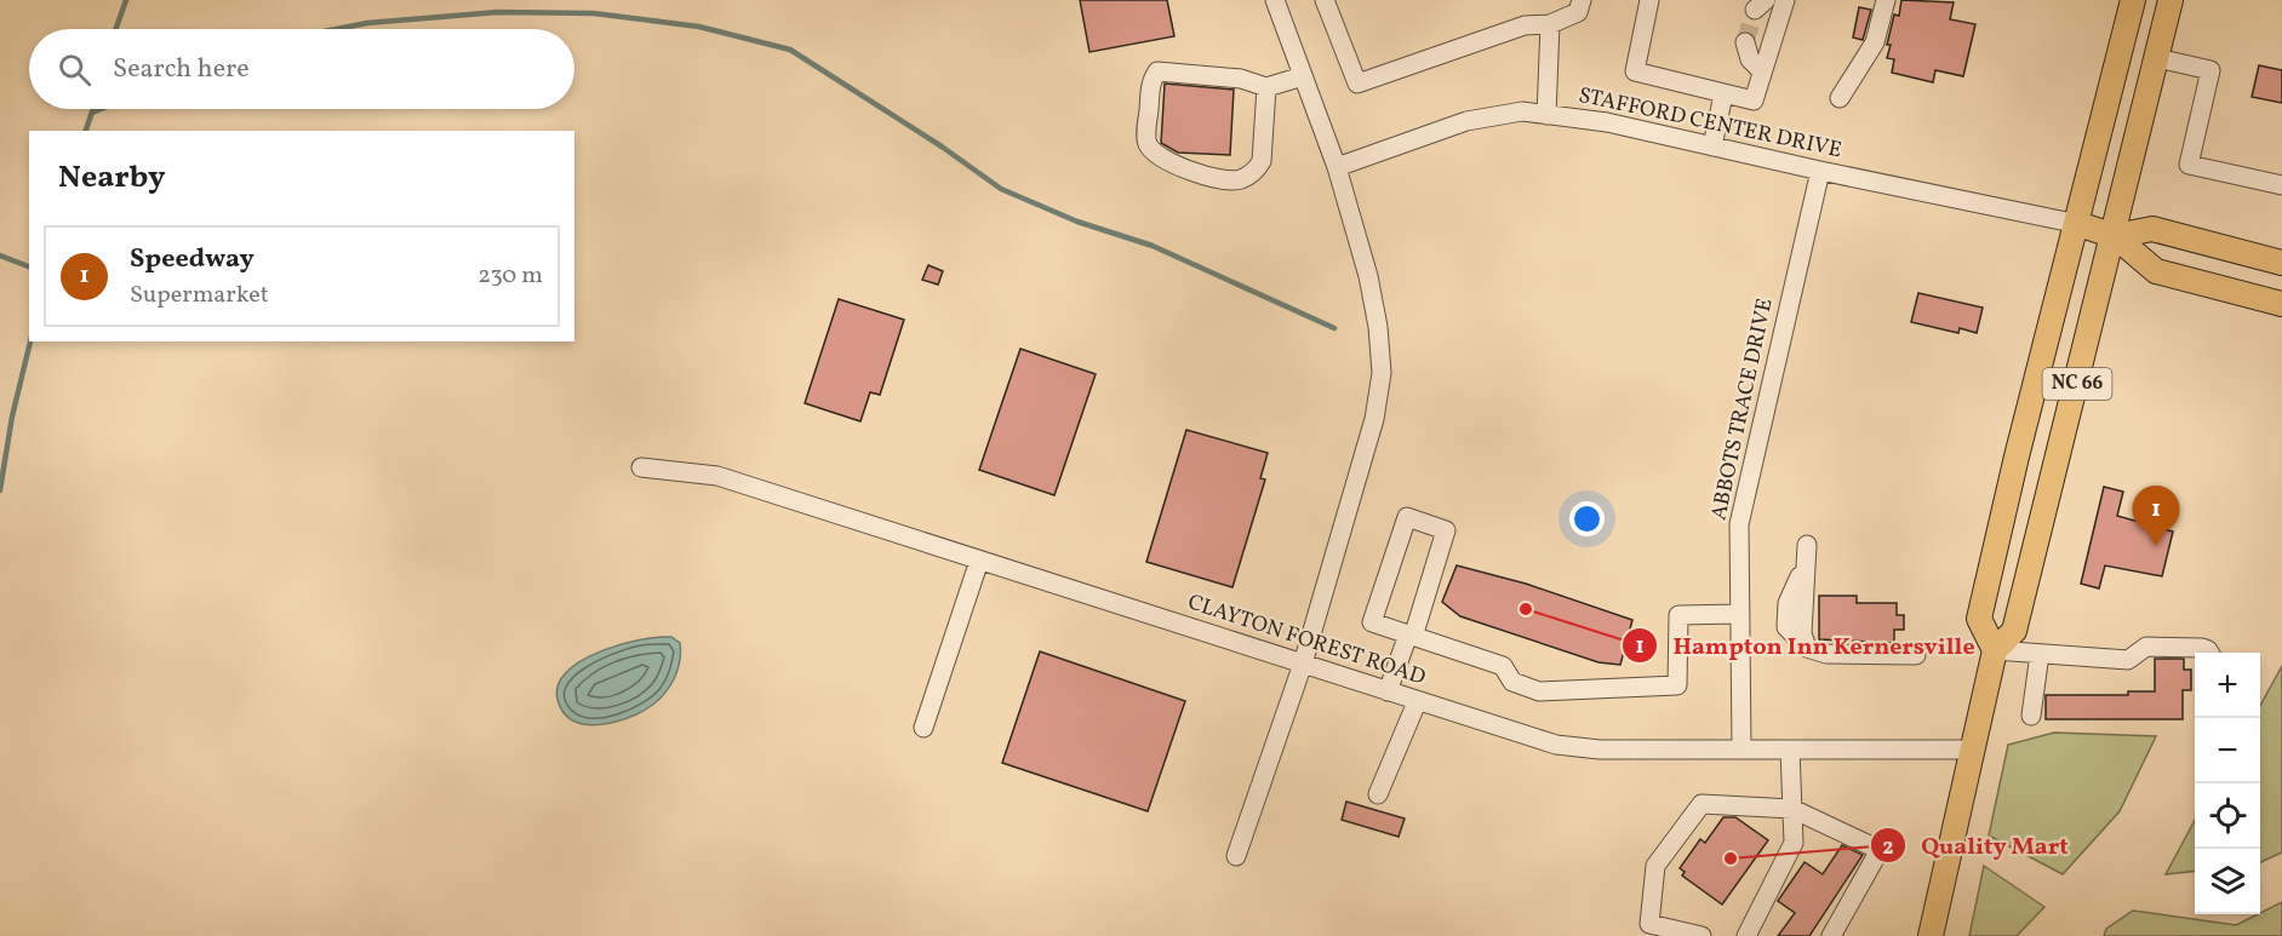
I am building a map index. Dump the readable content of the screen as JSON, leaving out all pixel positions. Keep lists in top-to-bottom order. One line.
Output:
{"streets":{"main road":["NC 66"],"street":["STAFFORD CENTER DRIVE","ABBOTS TRACE DRIVE","CLAYTON FOREST ROAD"]},"crossings":[["STAFFORD CENTER DRIVE","NC 66"],["STAFFORD CENTER DRIVE","ABBOTS TRACE DRIVE"],["NC 66","CLAYTON FOREST ROAD"],["ABBOTS TRACE DRIVE","CLAYTON FOREST ROAD"]],"places":["Hampton Inn Kernersville","Quality Mart"],"page":{"search":"Search here","heading":"Nearby","list":[{"mark":"1","name":"Speedway","note":"Supermarket","value":"230 m"}],"pins":"1","map_buttons":["+","−"]}}
